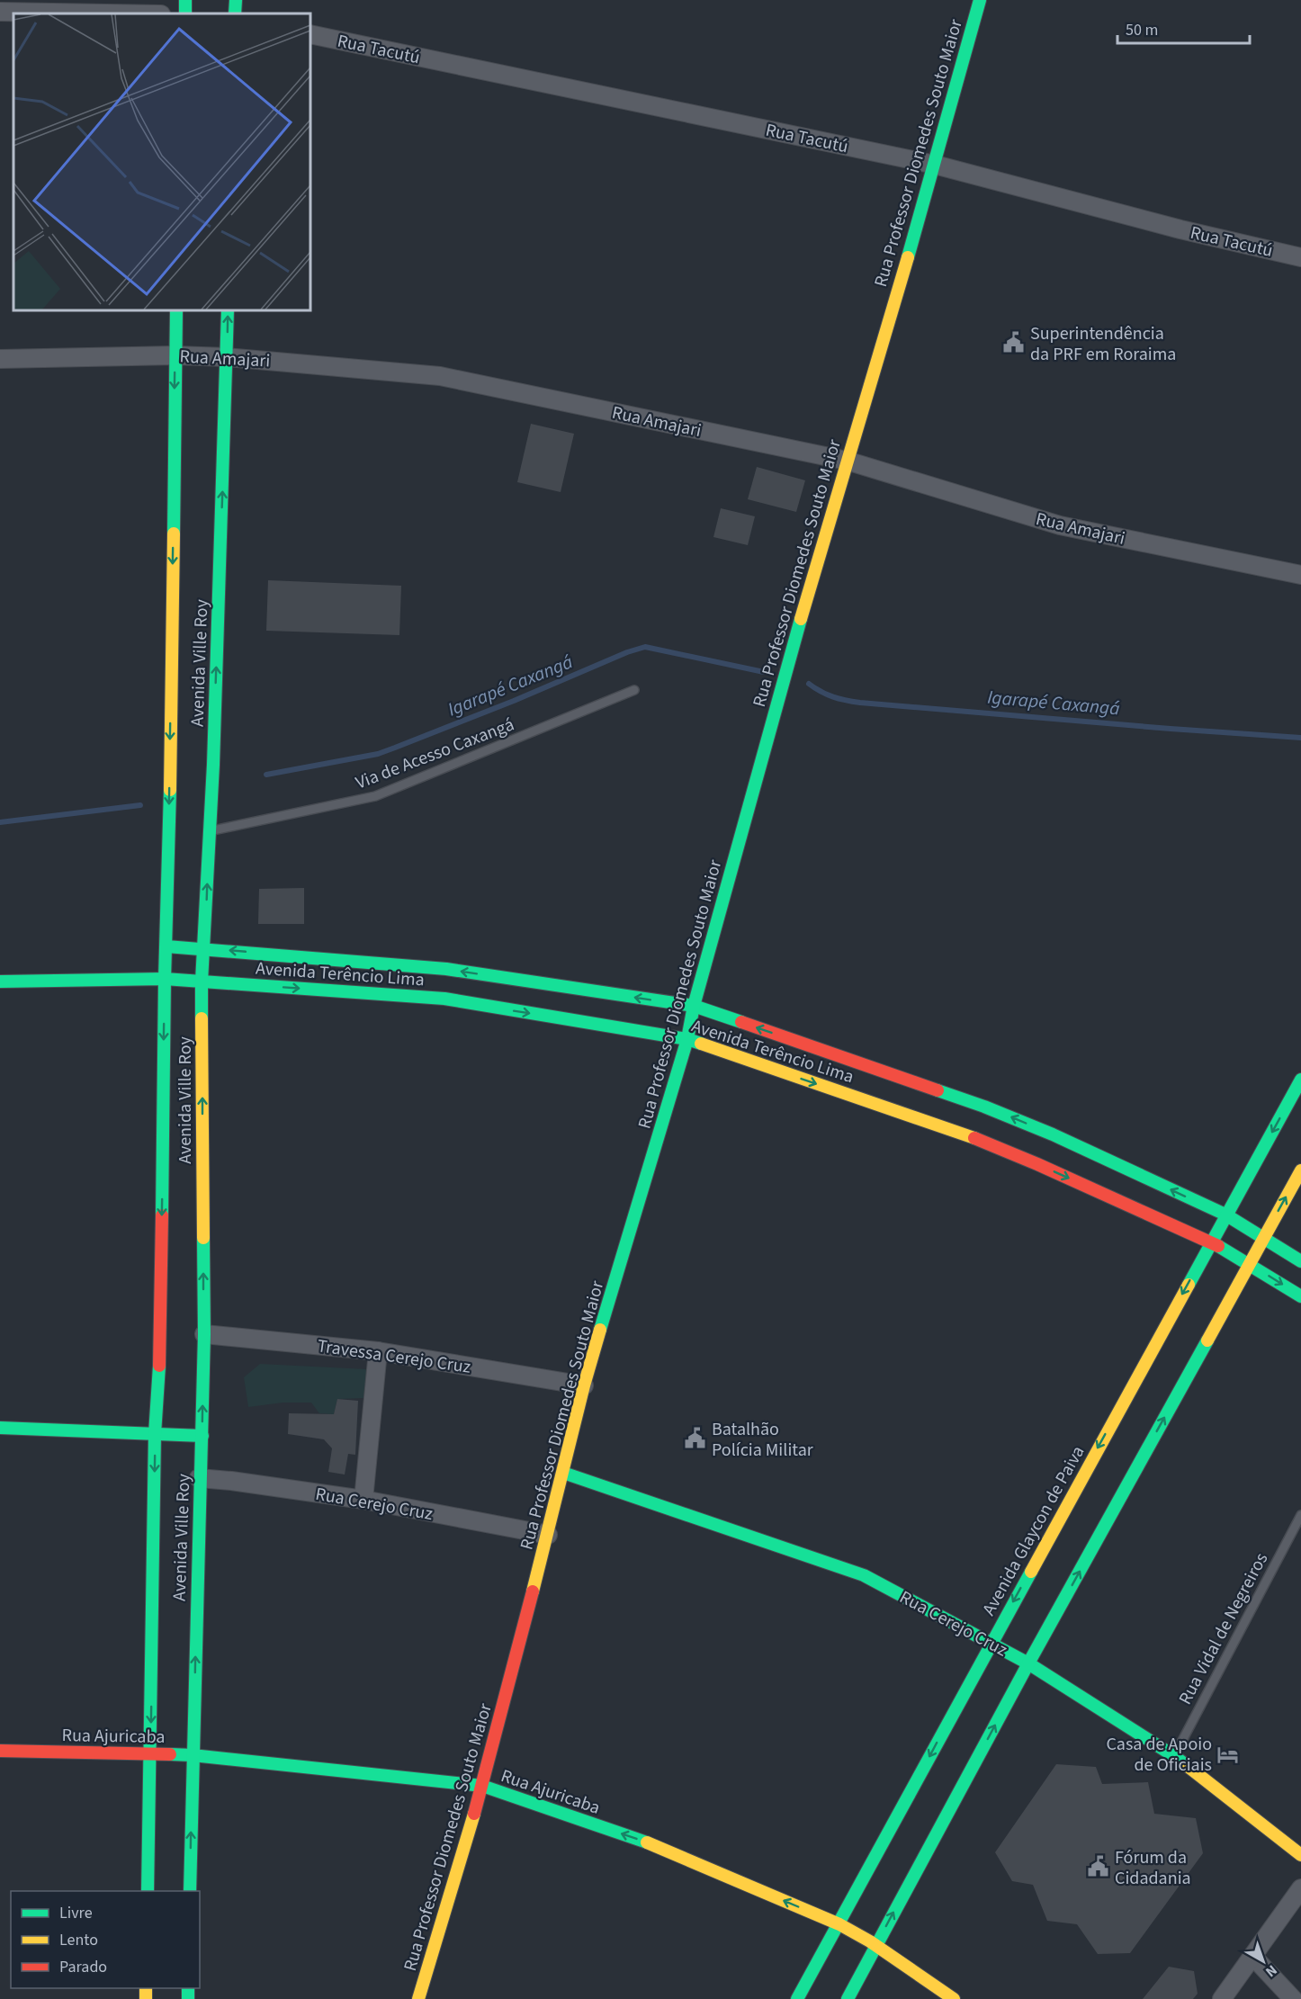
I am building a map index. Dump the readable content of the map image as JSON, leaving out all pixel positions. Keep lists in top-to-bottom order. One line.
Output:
{"streets":{"main road":["Rua Professor Diomedes Souto Maior","Avenida Ville Roy","Avenida Terêncio Lima","Rua Cerejo Cruz","Avenida Glaycon de Paiva","Rua Ajuricaba"],"street":["Rua Tacutú","Rua Amajari","Travessa Cerejo Cruz"],"lane":["Via de Acesso Caxangá","Rua Vidal de Negreiros"]},"crossings":[["Rua Tacutú","Rua Professor Diomedes Souto Maior"],["Rua Professor Diomedes Souto Maior","Rua Amajari"],["Rua Professor Diomedes Souto Maior","Avenida Terêncio Lima"],["Rua Professor Diomedes Souto Maior","Travessa Cerejo Cruz"],["Rua Professor Diomedes Souto Maior","Rua Cerejo Cruz"],["Rua Professor Diomedes Souto Maior","Rua Ajuricaba"],["Rua Amajari","Avenida Ville Roy"],["Avenida Ville Roy","Via de Acesso Caxangá"],["Avenida Ville Roy","Avenida Terêncio Lima"],["Avenida Ville Roy","Travessa Cerejo Cruz"],["Avenida Ville Roy","Rua Cerejo Cruz"],["Avenida Ville Roy","Rua Ajuricaba"],["Avenida Terêncio Lima","Avenida Glaycon de Paiva"],["Rua Cerejo Cruz","Avenida Glaycon de Paiva"],["Rua Cerejo Cruz","Rua Vidal de Negreiros"],["Avenida Glaycon de Paiva","Rua Ajuricaba"]],"one_way":["Rua Ajuricaba"],"water":["Igarapé Caxangá"],"places":{"public building":["Superintendência da PRF em Roraima","Batalhão Polícia Militar","Fórum da Cidadania"],"hotel":["Casa de Apoio de Oficiais"]},"legend":["Livre","Lento","Parado"],"scale_bar":"50 m","north":"bottom right"}
